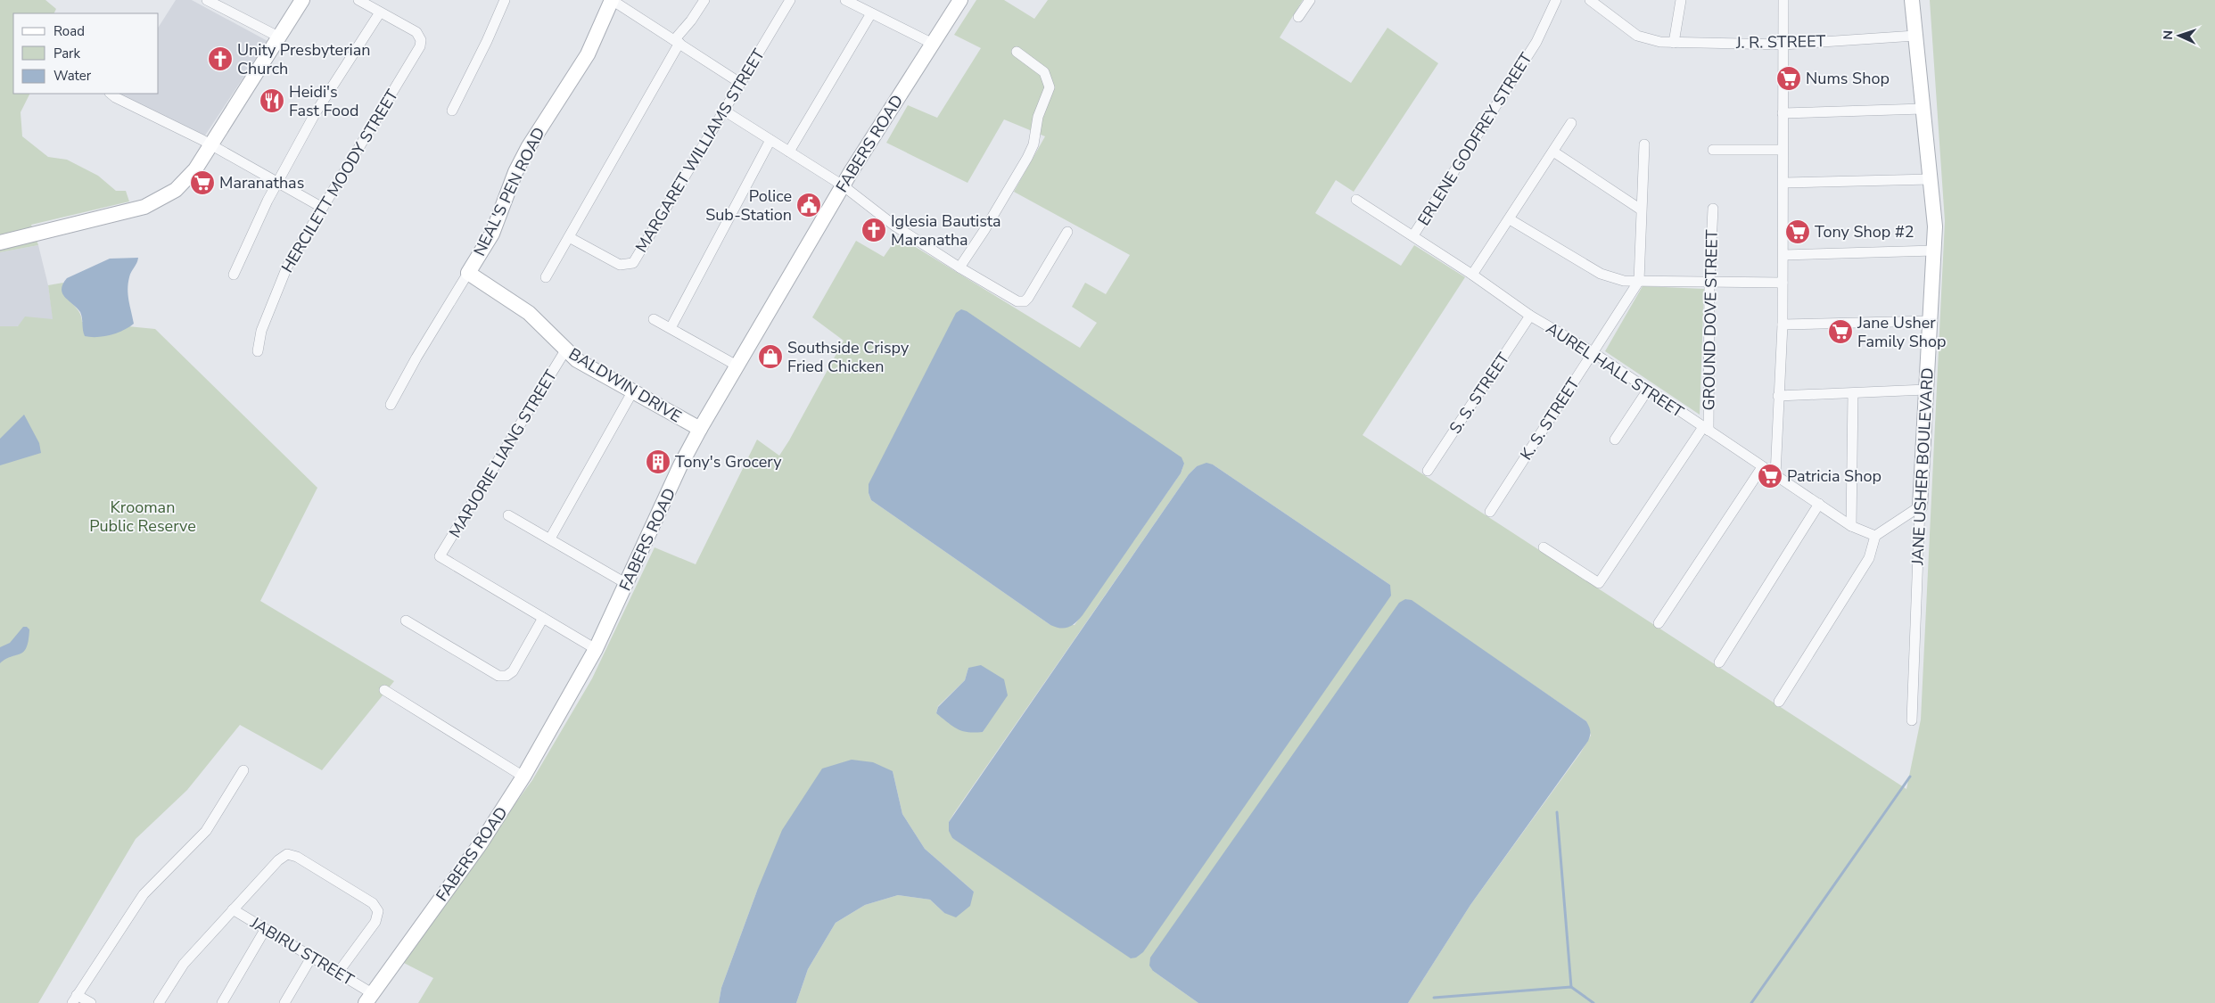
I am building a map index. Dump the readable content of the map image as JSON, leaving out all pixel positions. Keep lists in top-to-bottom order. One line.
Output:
{"streets":{"street":["J. R. STREET","ERLENE GODFREY STREET","FABERS ROAD","MARGARET WILLIAMS STREET","HERCILETT MOODY STREET","NEAL'S PEN ROAD","GROUND DOVE STREET","AUREL HALL STREET","BALDWIN DRIVE","S. S. STREET","K. S. STREET","MARJORIE LIANG STREET","JANE USHER BOULEVARD","JABIRU STREET"]},"crossings":[["J. R. STREET","JANE USHER BOULEVARD"],["ERLENE GODFREY STREET","AUREL HALL STREET"],["FABERS ROAD","BALDWIN DRIVE"],["FABERS ROAD","JABIRU STREET"],["NEAL'S PEN ROAD","BALDWIN DRIVE"],["GROUND DOVE STREET","AUREL HALL STREET"],["AUREL HALL STREET","S. S. STREET"],["AUREL HALL STREET","K. S. STREET"],["BALDWIN DRIVE","MARJORIE LIANG STREET"]],"parks":["Krooman Public Reserve"],"places":{"church":["Unity Presbyterian Church","Iglesia Bautista Maranatha"],"supermarket":["Nums Shop","Maranathas","Tony Shop #2","Jane Usher Family Shop","Patricia Shop"],"restaurant":["Heidi's Fast Food"],"public building":["Police Sub-Station"],"shop":["Southside Crispy Fried Chicken"],"building":["Tony's Grocery"]},"legend":["Road","Park","Water"],"north":"left"}
